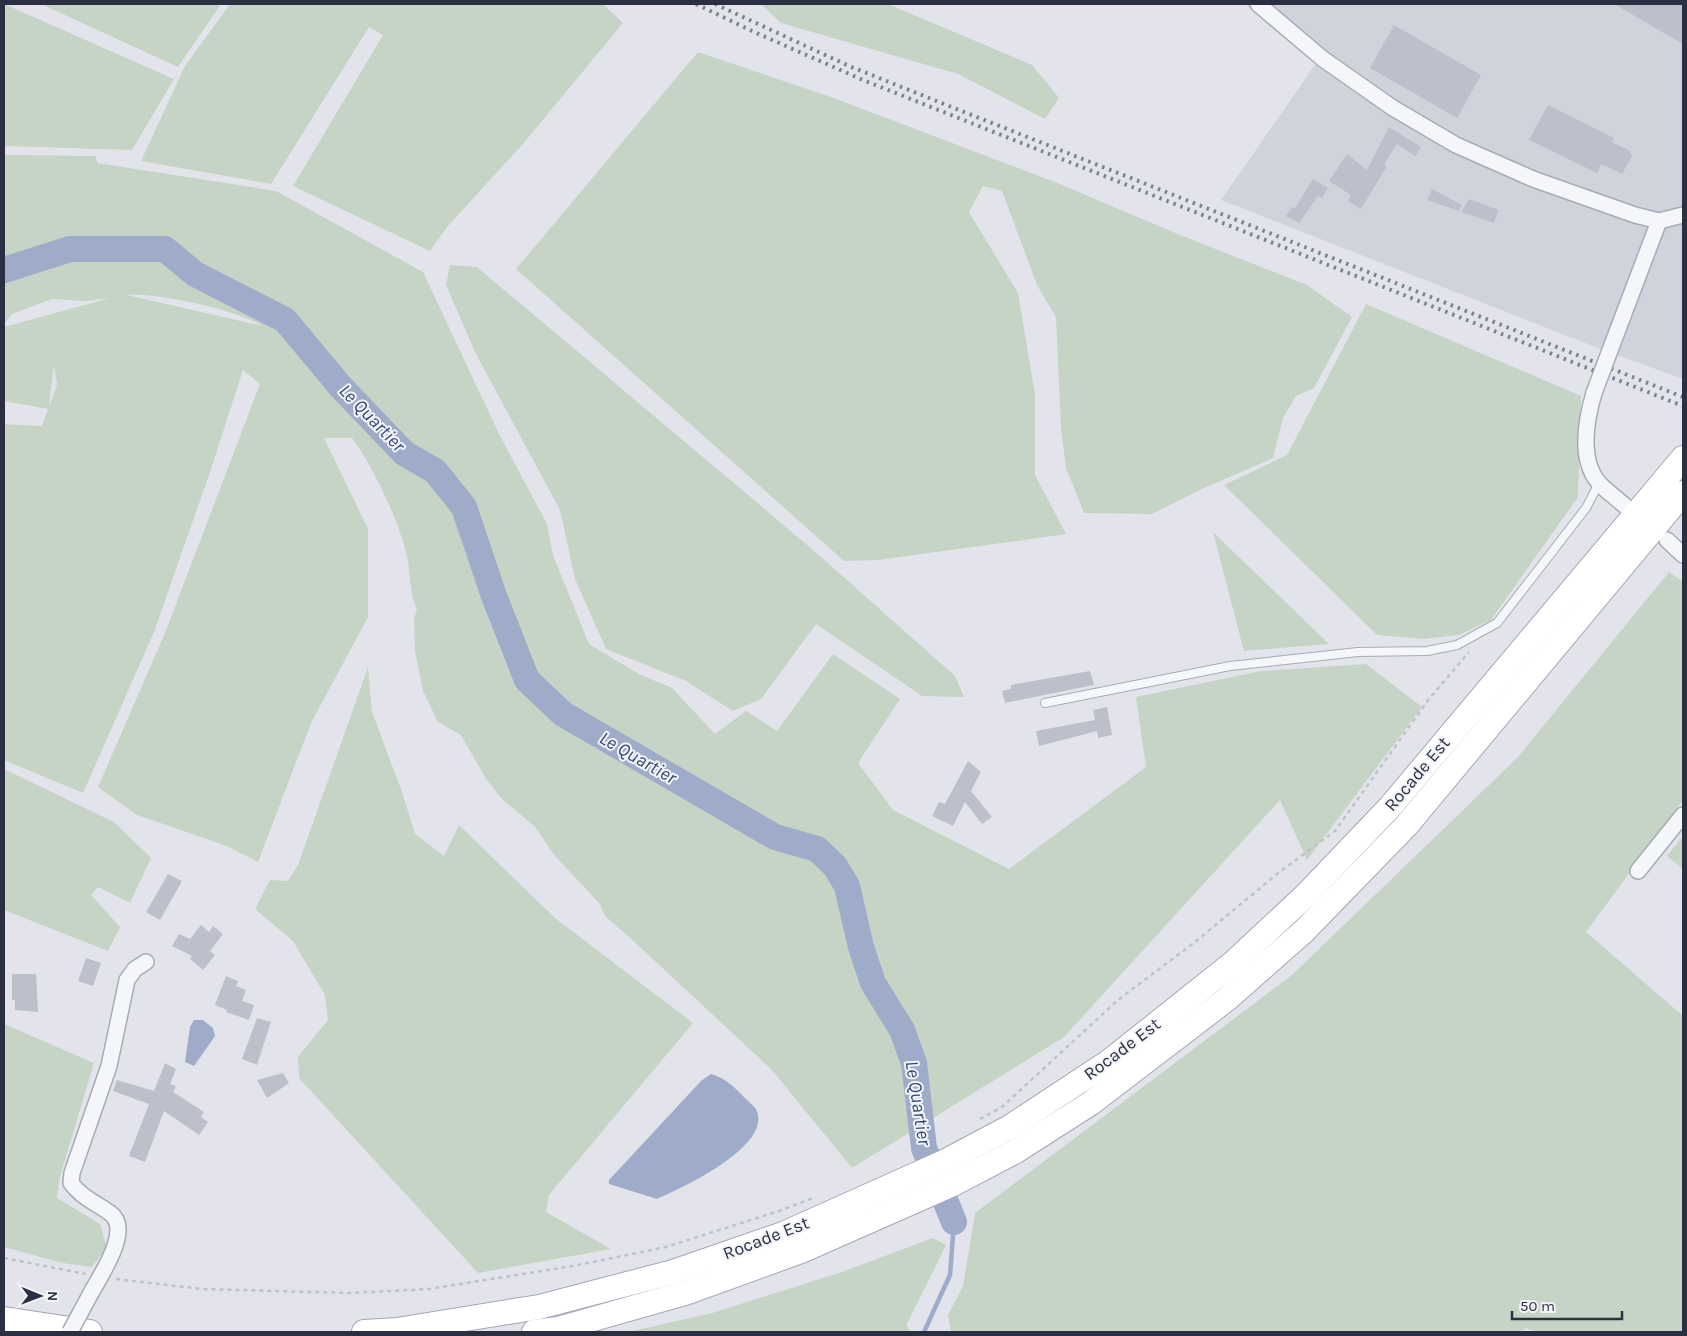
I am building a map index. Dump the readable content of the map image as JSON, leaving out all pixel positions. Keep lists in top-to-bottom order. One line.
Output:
{"streets":{"main road":["Rocade Est"]},"water":["Le Quartier"],"scale_bar":"50 m","north":"right"}
